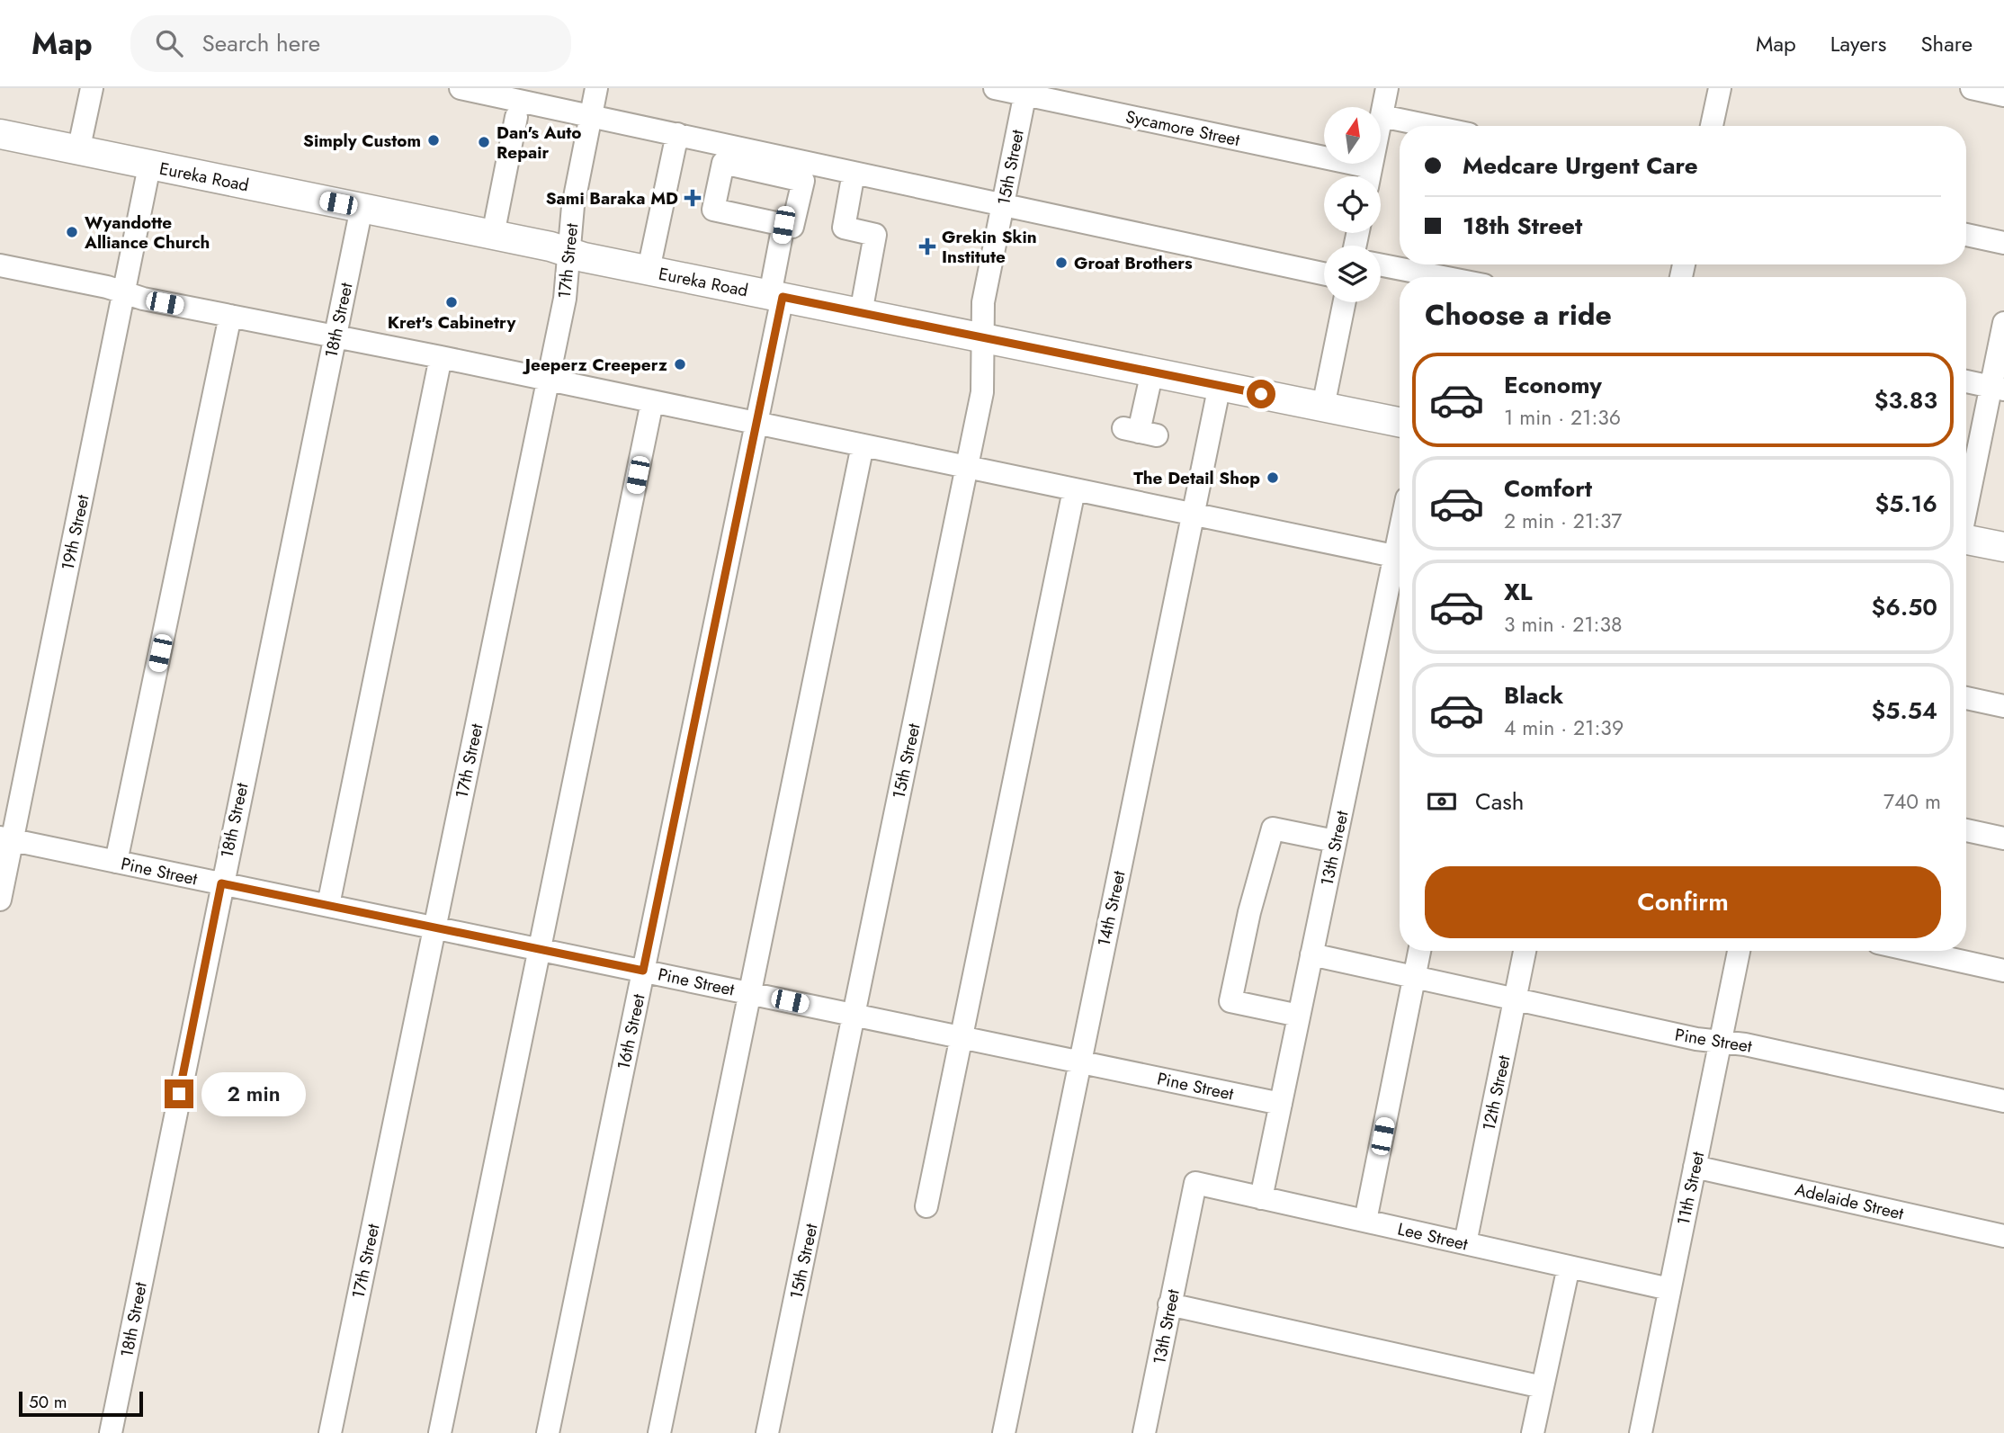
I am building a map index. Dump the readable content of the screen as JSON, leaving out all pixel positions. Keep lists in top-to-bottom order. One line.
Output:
{"streets":{"main road":["Eureka Road"],"street":["Sycamore Street","15th Street","17th Street","18th Street","19th Street","13th Street","Pine Street","14th Street","16th Street","12th Street","11th Street","Adelaide Street","Lee Street"]},"crossings":[["Sycamore Street","15th Street"],["15th Street","Eureka Road"],["15th Street","Pine Street"],["Eureka Road","17th Street"],["Eureka Road","18th Street"],["Eureka Road","19th Street"],["Eureka Road","14th Street"],["Eureka Road","16th Street"],["17th Street","Pine Street"],["18th Street","Pine Street"],["19th Street","Pine Street"],["13th Street","Pine Street"],["13th Street","Lee Street"],["Pine Street","14th Street"],["Pine Street","16th Street"],["Pine Street","12th Street"],["Pine Street","11th Street"],["12th Street","Lee Street"],["11th Street","Adelaide Street"],["11th Street","Lee Street"]],"places":{"other":["Simply Custom","Dan's Auto Repair","Wyandotte Alliance Church","Groat Brothers","Kret's Cabinetry","Jeeperz Creeperz","The Detail Shop"],"health":["Sami Baraka MD","Grekin Skin Institute"]},"scale_bar":"50 m","north":"top","page":{"header":"Map","search":"Search here","nav":["Map","Layers","Share"],"banner":["Medcare Urgent Care","18th Street"],"heading":"Choose a ride","list":[{"name":"Economy","note":"1 min · 21:36","value":"$3.83"},{"name":"Comfort","note":"2 min · 21:37","value":"$5.16"},{"name":"XL","note":"3 min · 21:38","value":"$6.50"},{"name":"Black","note":"4 min · 21:39","value":"$5.54"}],"pay":["Cash","740 m"],"buttons":"Confirm","bubble":"2 min","scale":"50 m"}}
